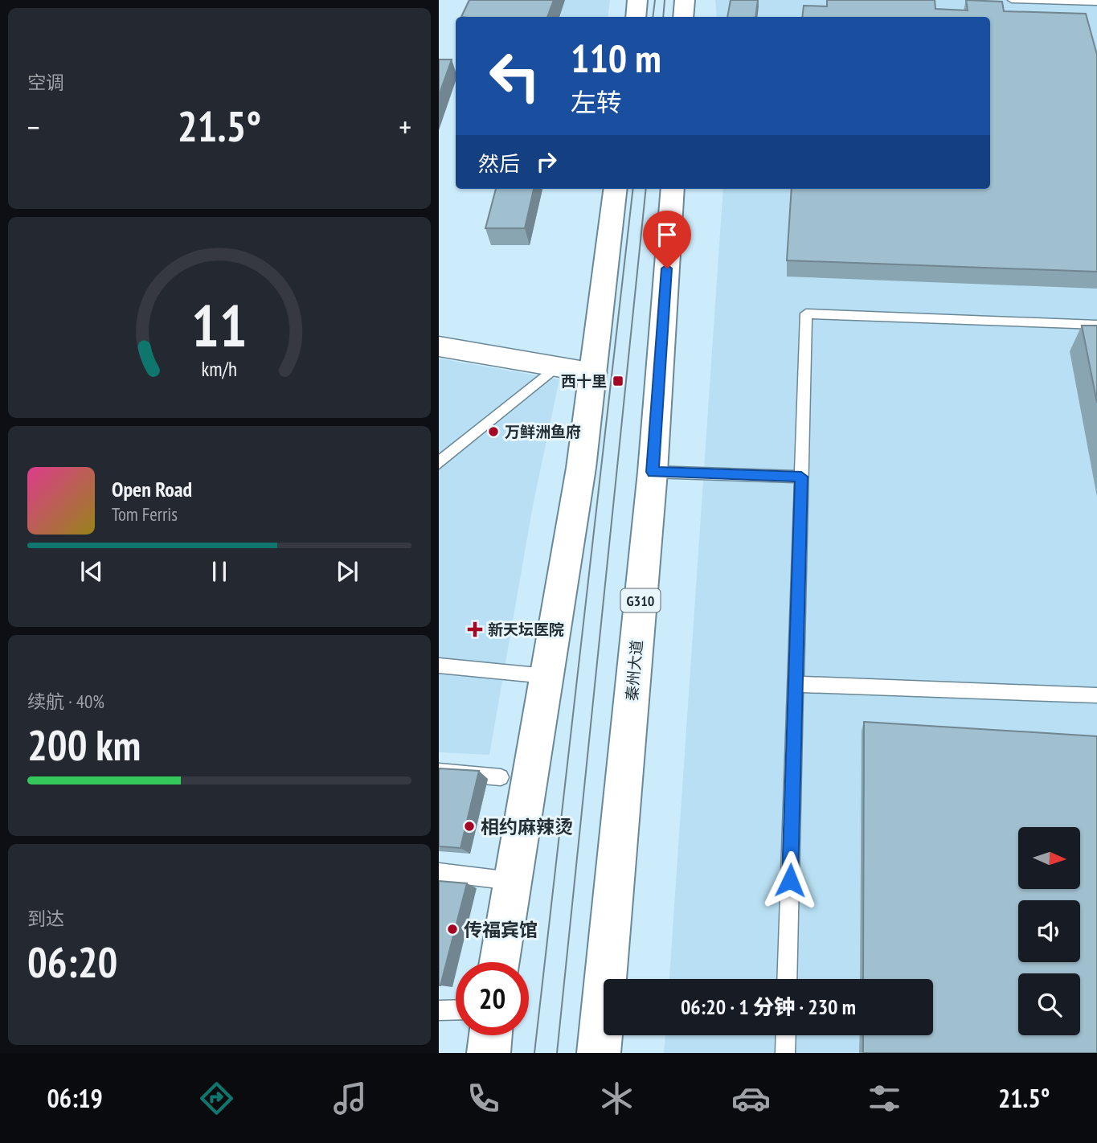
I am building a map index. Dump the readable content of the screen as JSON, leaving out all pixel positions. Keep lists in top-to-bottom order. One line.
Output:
{"streets":{"highway":["G310","秦州大道"]},"places":{"transit":["西十里"],"other":["万鲜洲鱼府","相约麻辣烫","传福宾馆"],"health":["新天坛医院"]},"north":"right","page":{"tile":["空调",["续航 · 40%","200 km"],["到达","06:20"]],"turn":["110 m","左转"],"heat":["−","21.5°","+"],"then":"然后","song":["Open Road","Tom Ferris"],"limit":"20","trip":"06:20 · 1 分钟 · 230 m","tabs":["06:19","21.5°"],"gauge":["11","km/h"]}}
